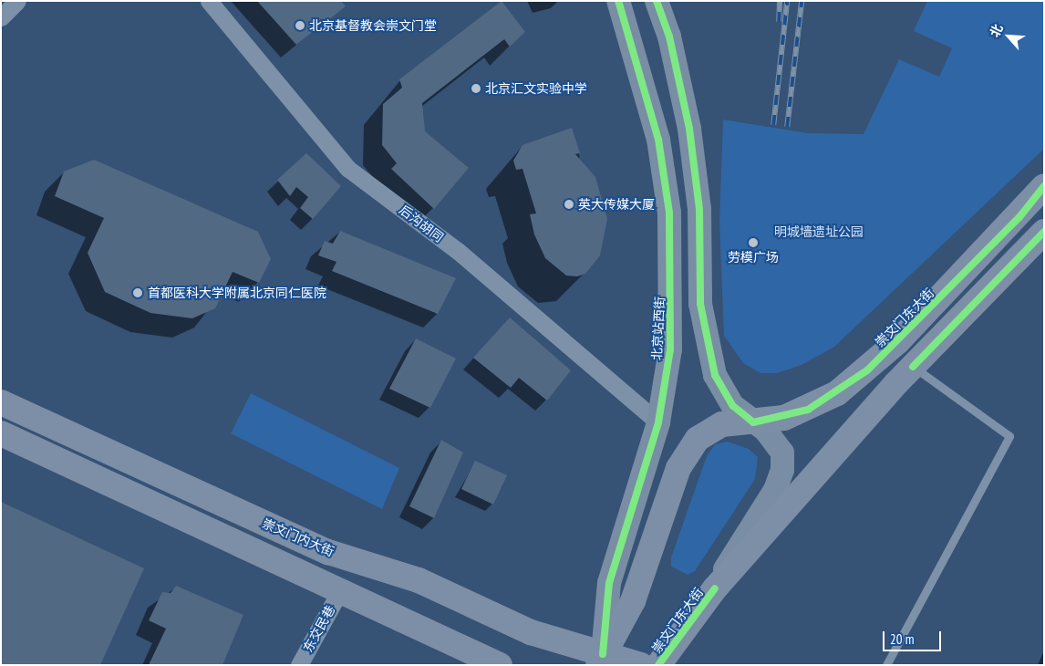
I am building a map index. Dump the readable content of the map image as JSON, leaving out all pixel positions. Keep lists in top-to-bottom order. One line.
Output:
{"streets":{"main road":["崇文门东大街","北京站西街","崇文门内大街"],"street":["后沟胡同","东交民巷"]},"crossings":[["后沟胡同","北京站西街"],["北京站西街","崇文门内大街"]],"parks":["明城墙遗址公园"],"places":["北京基督教会崇文门堂","北京汇文实验中学","英大传媒大厦","劳模广场","首都医科大学附属北京同仁医院"],"scale_bar":"20 m","north":"top left"}
